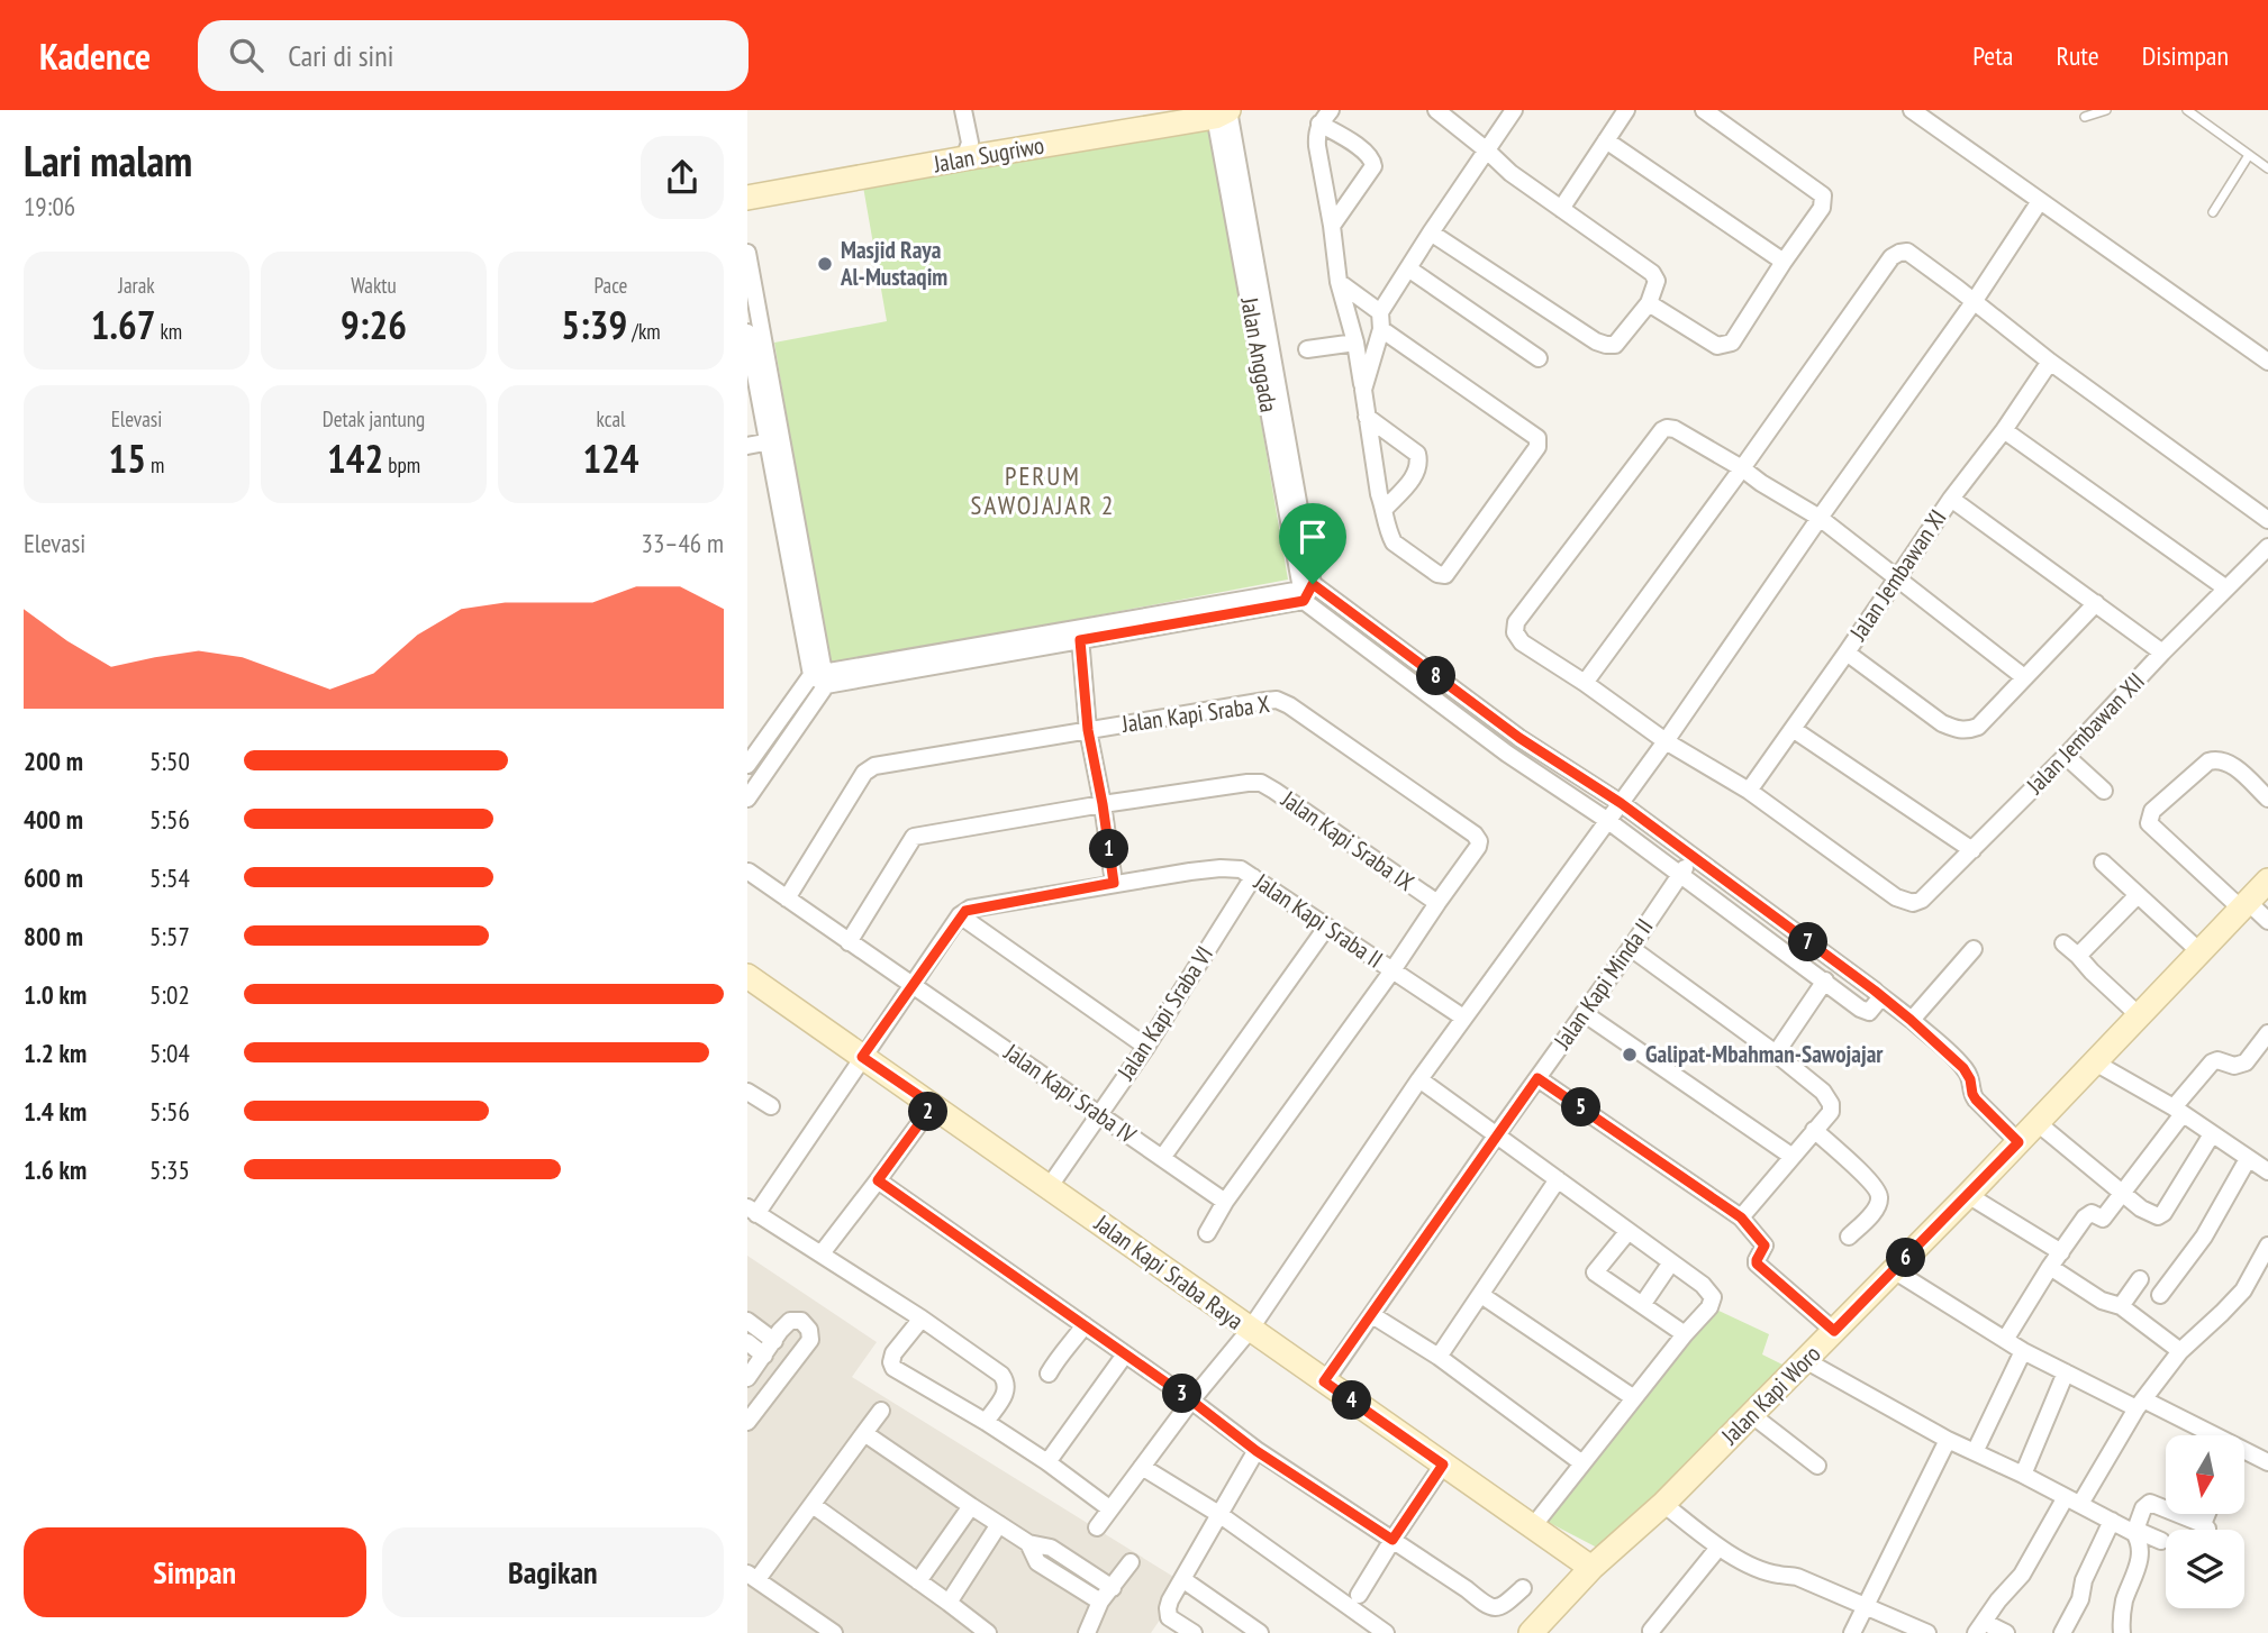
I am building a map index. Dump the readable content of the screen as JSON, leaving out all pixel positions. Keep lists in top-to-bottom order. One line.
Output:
{"streets":{"street":["Jalan Sugriwo","Jalan Anggada","Jalan Jembawan XI","Jalan Kapi Sraba X","Jalan Jembawan XII","Jalan Kapi Sraba IX","Jalan Kapi Sraba II","Jalan Kapi Minda II","Jalan Kapi Sraba VI","Jalan Kapi Sraba IV","Jalan Kapi Sraba Raya","Jalan Kapi Woro"]},"crossings":[["Jalan Sugriwo","Jalan Anggada"],["Jalan Jembawan XI","Jalan Jembawan XII"],["Jalan Kapi Sraba X","Jalan Kapi Sraba IX"],["Jalan Kapi Sraba X","Jalan Kapi Sraba II"],["Jalan Kapi Sraba X","Jalan Kapi Sraba IV"],["Jalan Kapi Sraba II","Jalan Kapi Sraba VI"],["Jalan Kapi Minda II","Jalan Kapi Sraba Raya"],["Jalan Kapi Sraba VI","Jalan Kapi Sraba IV"],["Jalan Kapi Sraba VI","Jalan Kapi Sraba Raya"],["Jalan Kapi Sraba Raya","Jalan Kapi Woro"]],"districts":["PERUM SAWOJAJAR 2"],"places":["Masjid Raya Al-Mustaqim","Galipat-Mbahman-Sawojajar"],"north":"bottom","page":{"header":"Kadence","search":"Cari di sini","nav":["Peta","Rute","Disimpan"],"heading":["Lari malam","19:06"],"stats":[["Jarak","1.67 km"],["Waktu","9:26"],["Pace","5:39 /km"],["Elevasi","15 m"],["Detak jantung","142 bpm"],["kcal","124"]],"chart":["Elevasi","33–46 m"],"pins":["8","1","7","5","2","6","3","4"],"list":[{"name":"200 m","note":"5:50"},{"name":"400 m","note":"5:56"},{"name":"600 m","note":"5:54"},{"name":"800 m","note":"5:57"},{"name":"1.0 km","note":"5:02"},{"name":"1.2 km","note":"5:04"},{"name":"1.4 km","note":"5:56"},{"name":"1.6 km","note":"5:35"}],"buttons":["Simpan","Bagikan"]}}
